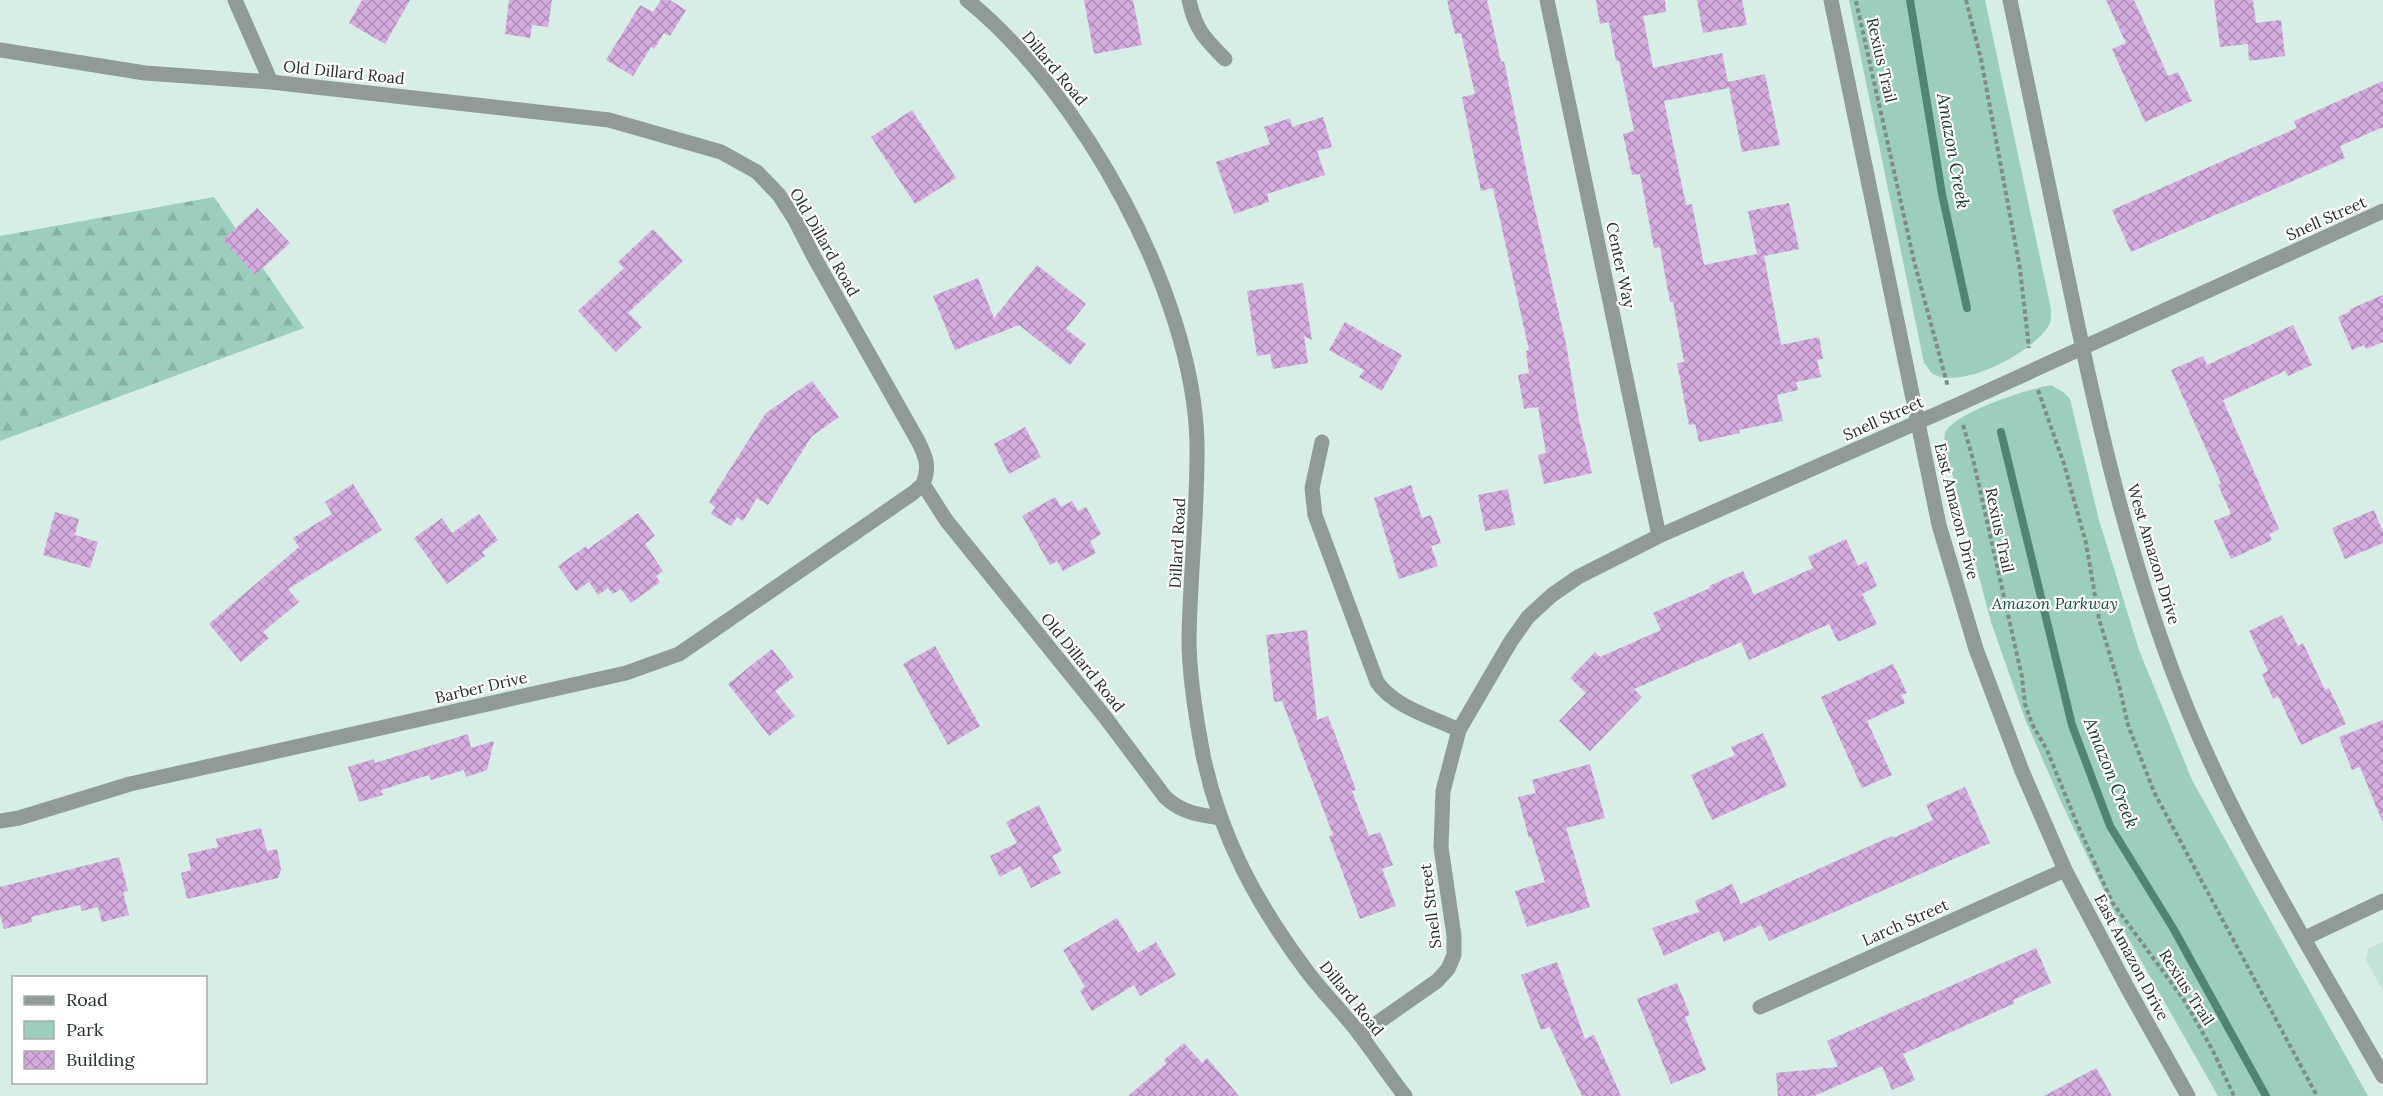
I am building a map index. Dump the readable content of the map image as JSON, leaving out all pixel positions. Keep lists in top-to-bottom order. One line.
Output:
{"streets":{"street":["Dillard Road","Old Dillard Road","Snell Street","Center Way","East Amazon Drive","West Amazon Drive","Barber Drive","Larch Street"],"path":["Rexius Trail"]},"crossings":[["Rexius Trail","Snell Street"],["Dillard Road","Old Dillard Road"],["Dillard Road","Snell Street"],["Old Dillard Road","Barber Drive"],["Snell Street","Center Way"],["Snell Street","East Amazon Drive"],["Snell Street","West Amazon Drive"],["East Amazon Drive","Larch Street"]],"water":["Amazon Creek"],"parks":["Amazon Parkway"],"legend":["Road","Park","Building"]}
